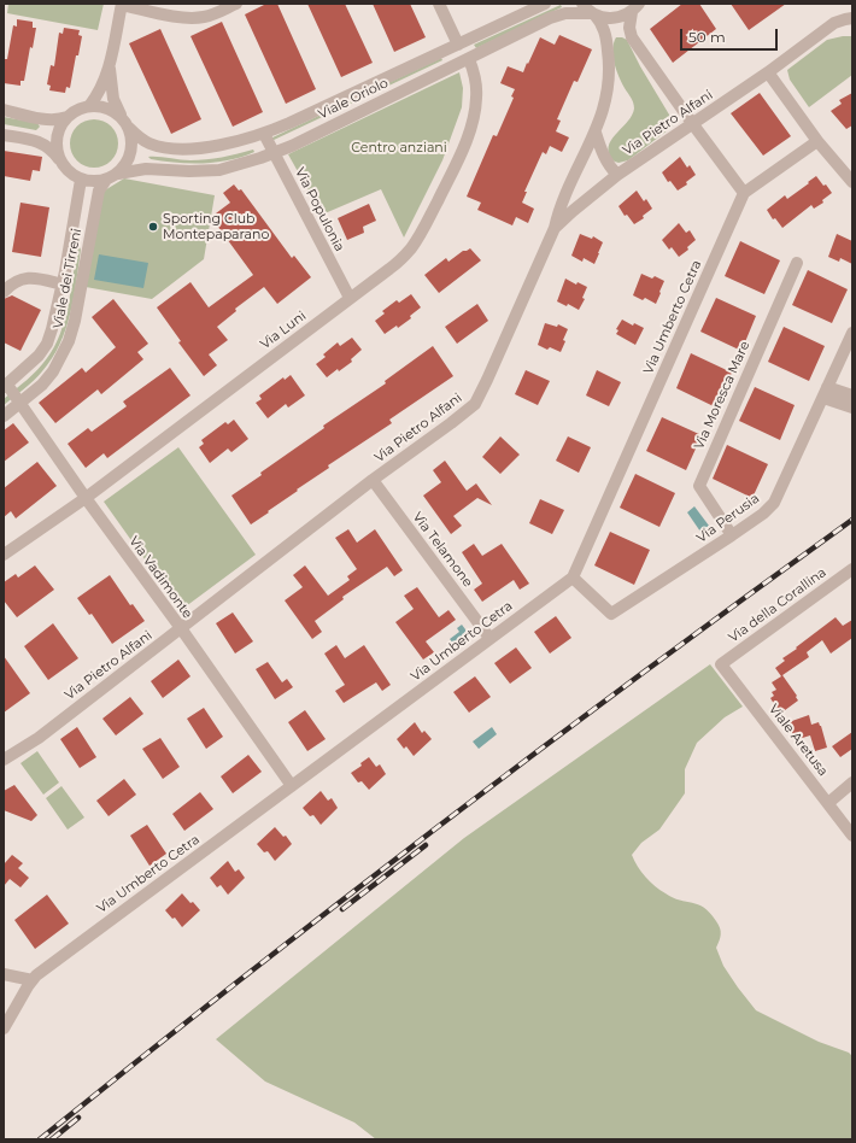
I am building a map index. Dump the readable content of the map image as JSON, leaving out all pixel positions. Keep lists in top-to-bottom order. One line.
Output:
{"streets":{"street":["Viale Oriolo","Via Pietro Alfani","Via Populonia","Viale dei Tirreni","Via Umberto Cetra","Via Luni","Via Moresca Mare","Via Perusia","Via Telamone","Via Vadimonte","Via della Corallina","Viale Aretusa"]},"crossings":[["Viale Oriolo","Via Populonia"],["Viale Oriolo","Viale dei Tirreni"],["Viale Oriolo","Via Luni"],["Via Pietro Alfani","Via Telamone"],["Via Pietro Alfani","Via Vadimonte"],["Via Populonia","Via Luni"],["Viale dei Tirreni","Via Vadimonte"],["Via Umberto Cetra","Via Perusia"],["Via Umberto Cetra","Via Telamone"],["Via Umberto Cetra","Via Vadimonte"],["Via Luni","Via Vadimonte"],["Via Moresca Mare","Via Perusia"],["Via della Corallina","Viale Aretusa"]],"parks":["Centro anziani"],"places":["Sporting Club Montepaparano"],"scale_bar":"50 m"}
